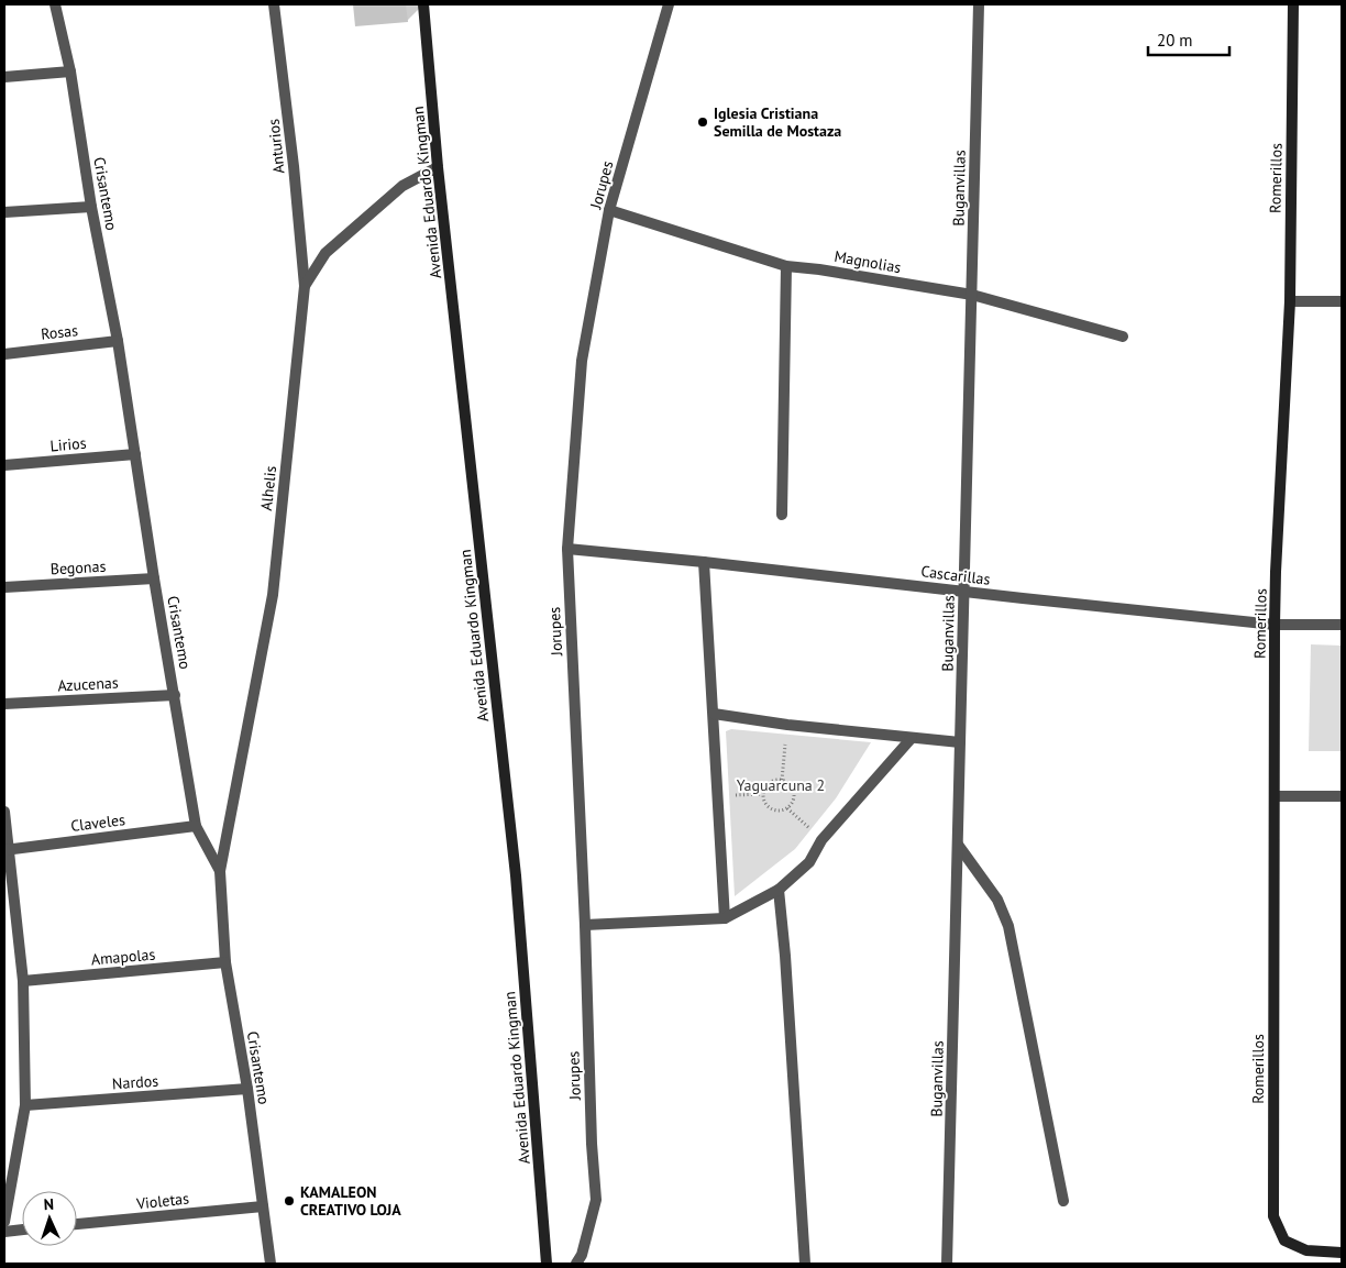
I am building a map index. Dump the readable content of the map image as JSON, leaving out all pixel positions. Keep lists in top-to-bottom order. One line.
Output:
{"streets":{"street":["Anturios","Romerillos","Jorupes","Buganvillas","Avenida Eduardo Kingman","Crisantemo","Magnolias","Rosas","Lirios","Alhelis","Begonas","Cascarillas","Azucenas","Claveles","Amapolas","Nardos","Violetas"]},"crossings":[["Anturios","Alhelis"],["Romerillos","Cascarillas"],["Jorupes","Magnolias"],["Jorupes","Cascarillas"],["Buganvillas","Magnolias"],["Buganvillas","Cascarillas"],["Avenida Eduardo Kingman","Alhelis"],["Crisantemo","Rosas"],["Crisantemo","Lirios"],["Crisantemo","Alhelis"],["Crisantemo","Begonas"],["Crisantemo","Azucenas"],["Crisantemo","Claveles"],["Crisantemo","Amapolas"],["Crisantemo","Nardos"],["Crisantemo","Violetas"]],"parks":["Yaguarcuna 2"],"places":["Iglesia Cristiana Semilla de Mostaza","KAMALEON CREATIVO LOJA"],"scale_bar":"20 m","north":"top"}
